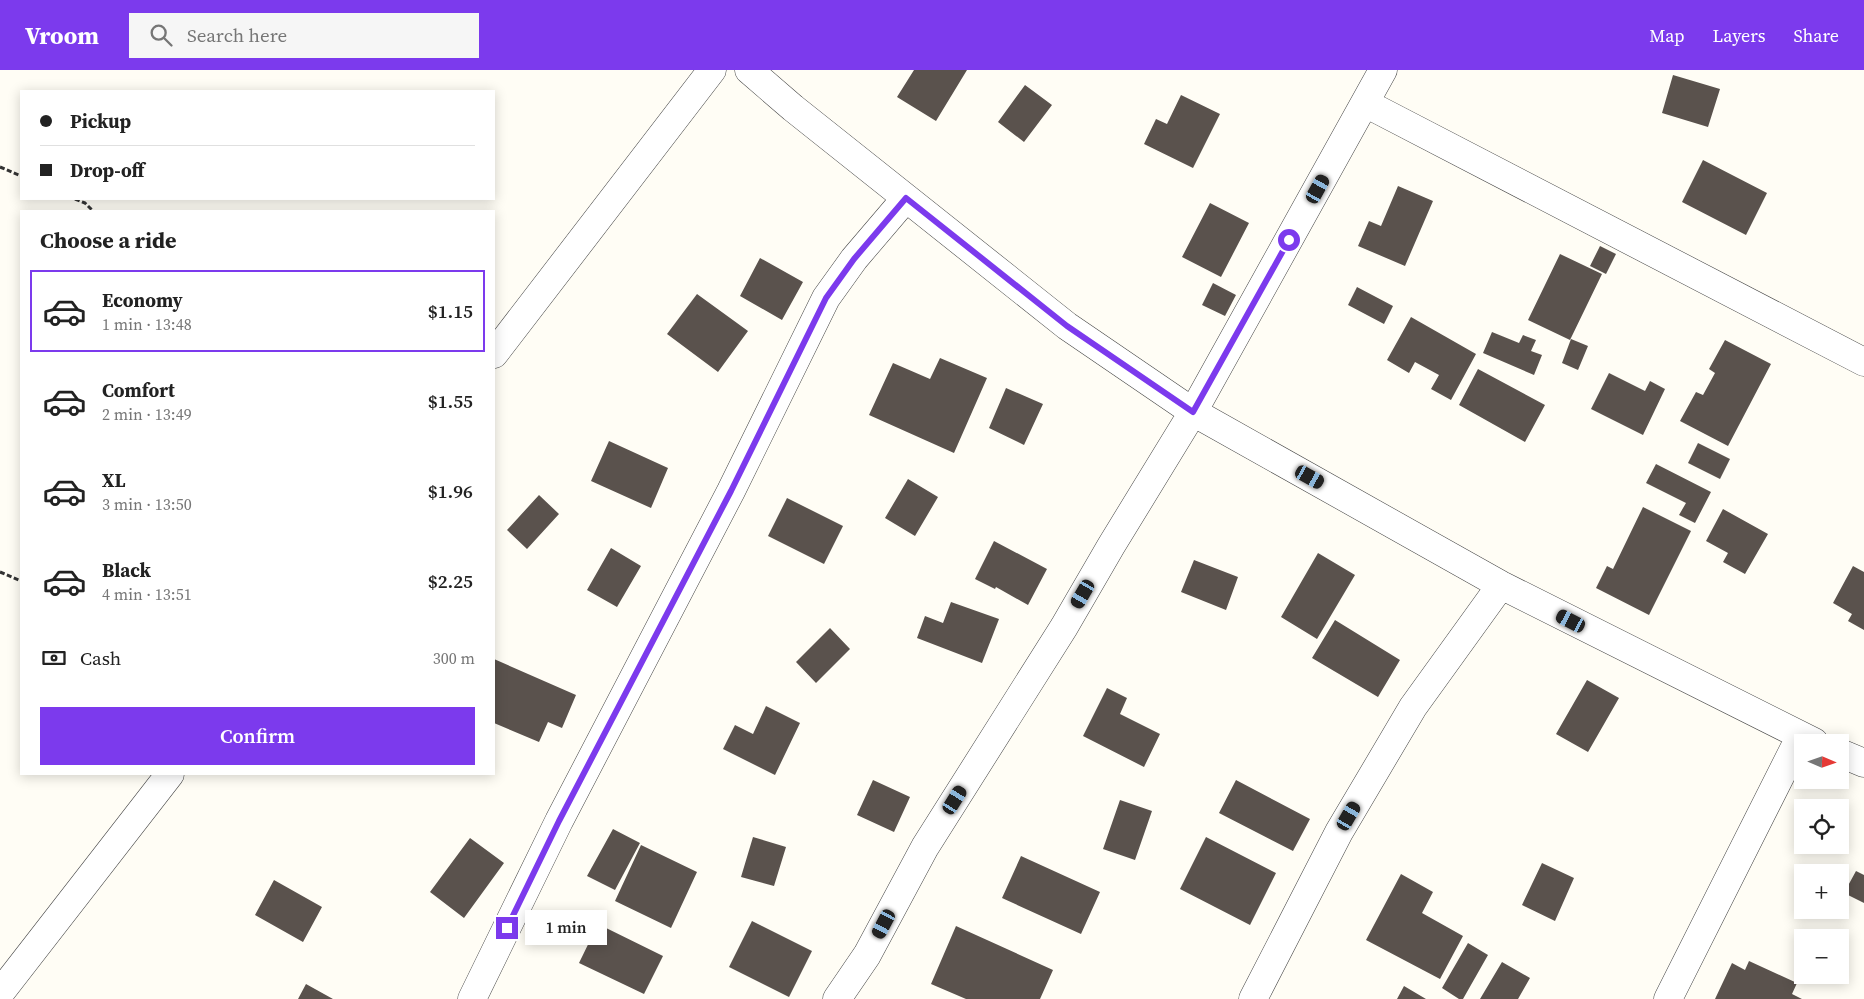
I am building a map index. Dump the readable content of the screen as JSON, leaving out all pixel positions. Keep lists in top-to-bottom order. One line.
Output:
{"north":"right","page":{"header":"Vroom","search":"Search here","nav":["Map","Layers","Share"],"banner":["Pickup","Drop-off"],"heading":"Choose a ride","list":[{"name":"Economy","note":"1 min · 13:48","value":"$1.15"},{"name":"Comfort","note":"2 min · 13:49","value":"$1.55"},{"name":"XL","note":"3 min · 13:50","value":"$1.96"},{"name":"Black","note":"4 min · 13:51","value":"$2.25"}],"pay":["Cash","300 m"],"buttons":"Confirm","map_buttons":["+","−"],"bubble":"1 min"}}
